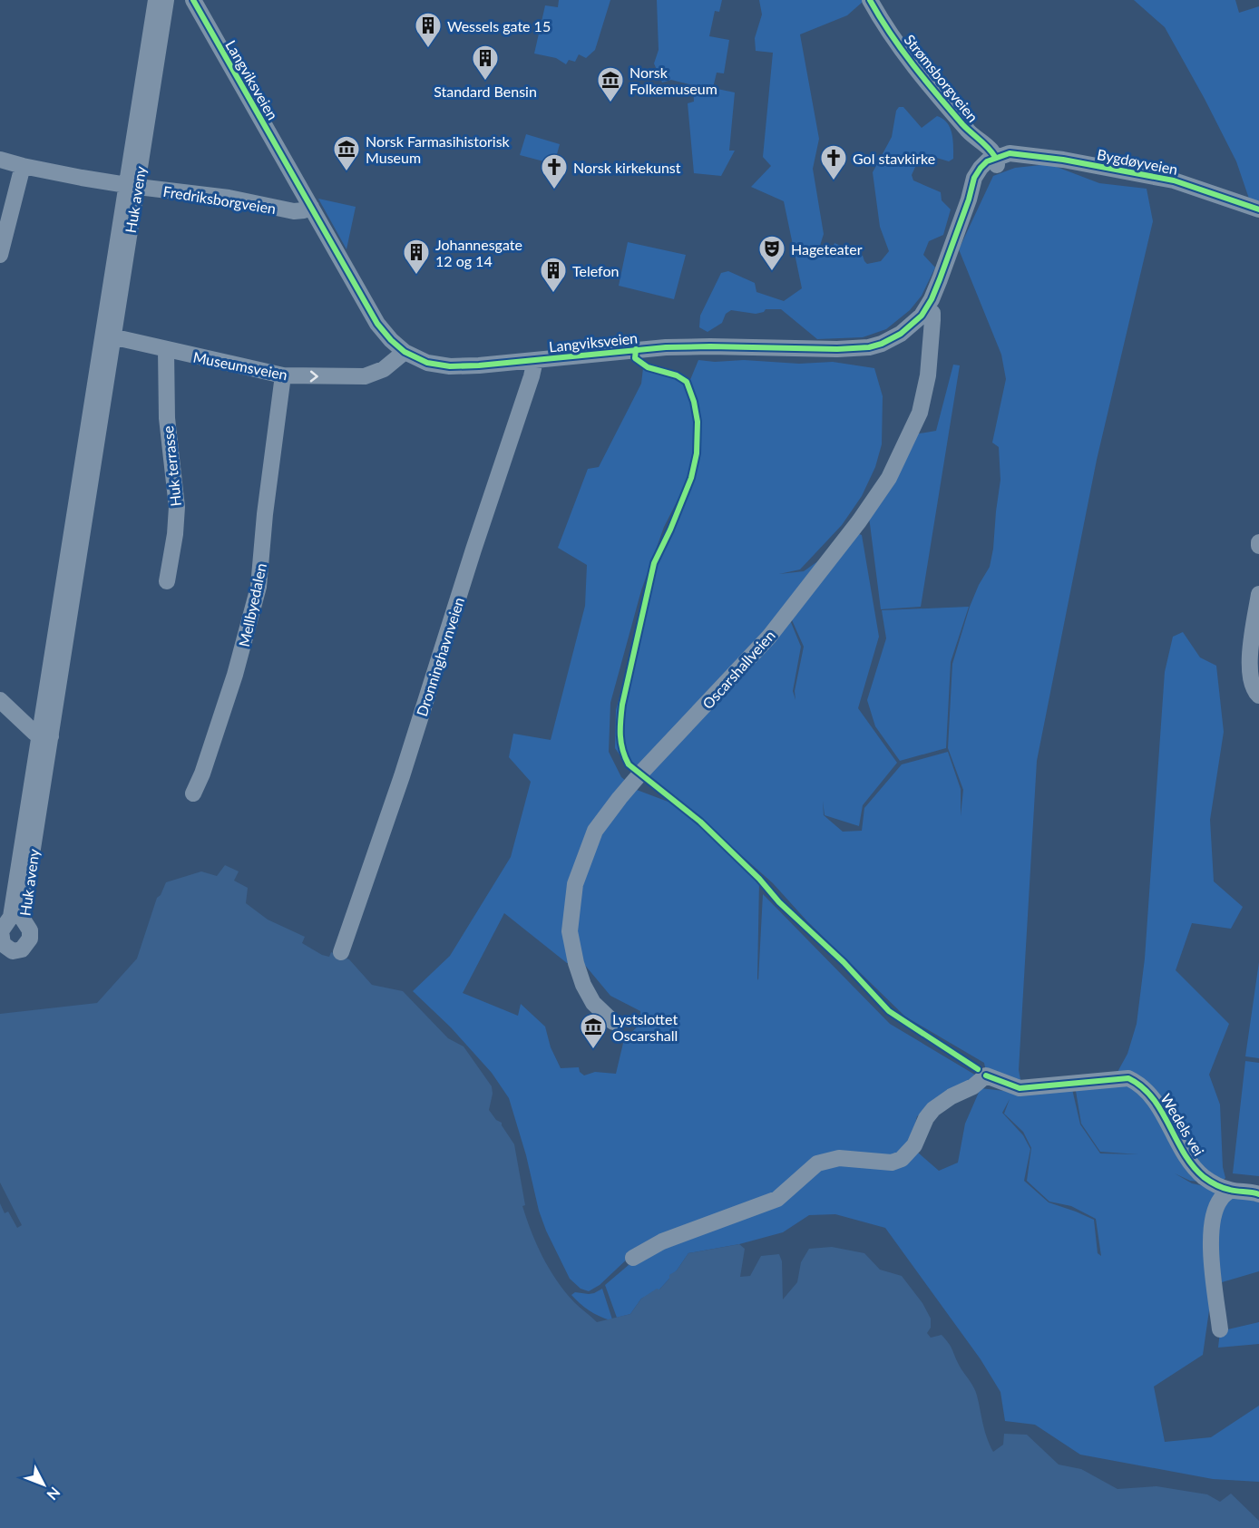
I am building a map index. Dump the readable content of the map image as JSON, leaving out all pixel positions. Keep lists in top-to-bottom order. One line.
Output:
{"streets":{"street":["Strømsborgveien","Langviksveien","Bygdøyveien","Huk aveny","Fredriksborgveien","Museumsveien","Huk terrasse","Mellbyedalen","Dronninghavnveien","Oscarshallveien","Wedels vei"]},"crossings":[["Strømsborgveien","Langviksveien"],["Langviksveien","Bygdøyveien"],["Langviksveien","Fredriksborgveien"],["Langviksveien","Museumsveien"],["Langviksveien","Dronninghavnveien"],["Langviksveien","Oscarshallveien"],["Huk aveny","Fredriksborgveien"],["Huk aveny","Museumsveien"],["Museumsveien","Huk terrasse"],["Museumsveien","Mellbyedalen"]],"one_way":["Museumsveien"],"places":{"building":["Wessels gate 15","Standard Bensin","Johannesgate 12 og 14","Telefon"],"museum":["Norsk Folkemuseum","Norsk Farmasihistorisk Museum","Lystslottet Oscarshall"],"church":["Gol stavkirke","Norsk kirkekunst"],"theatre":["Hageteater"]},"north":"bottom right"}
